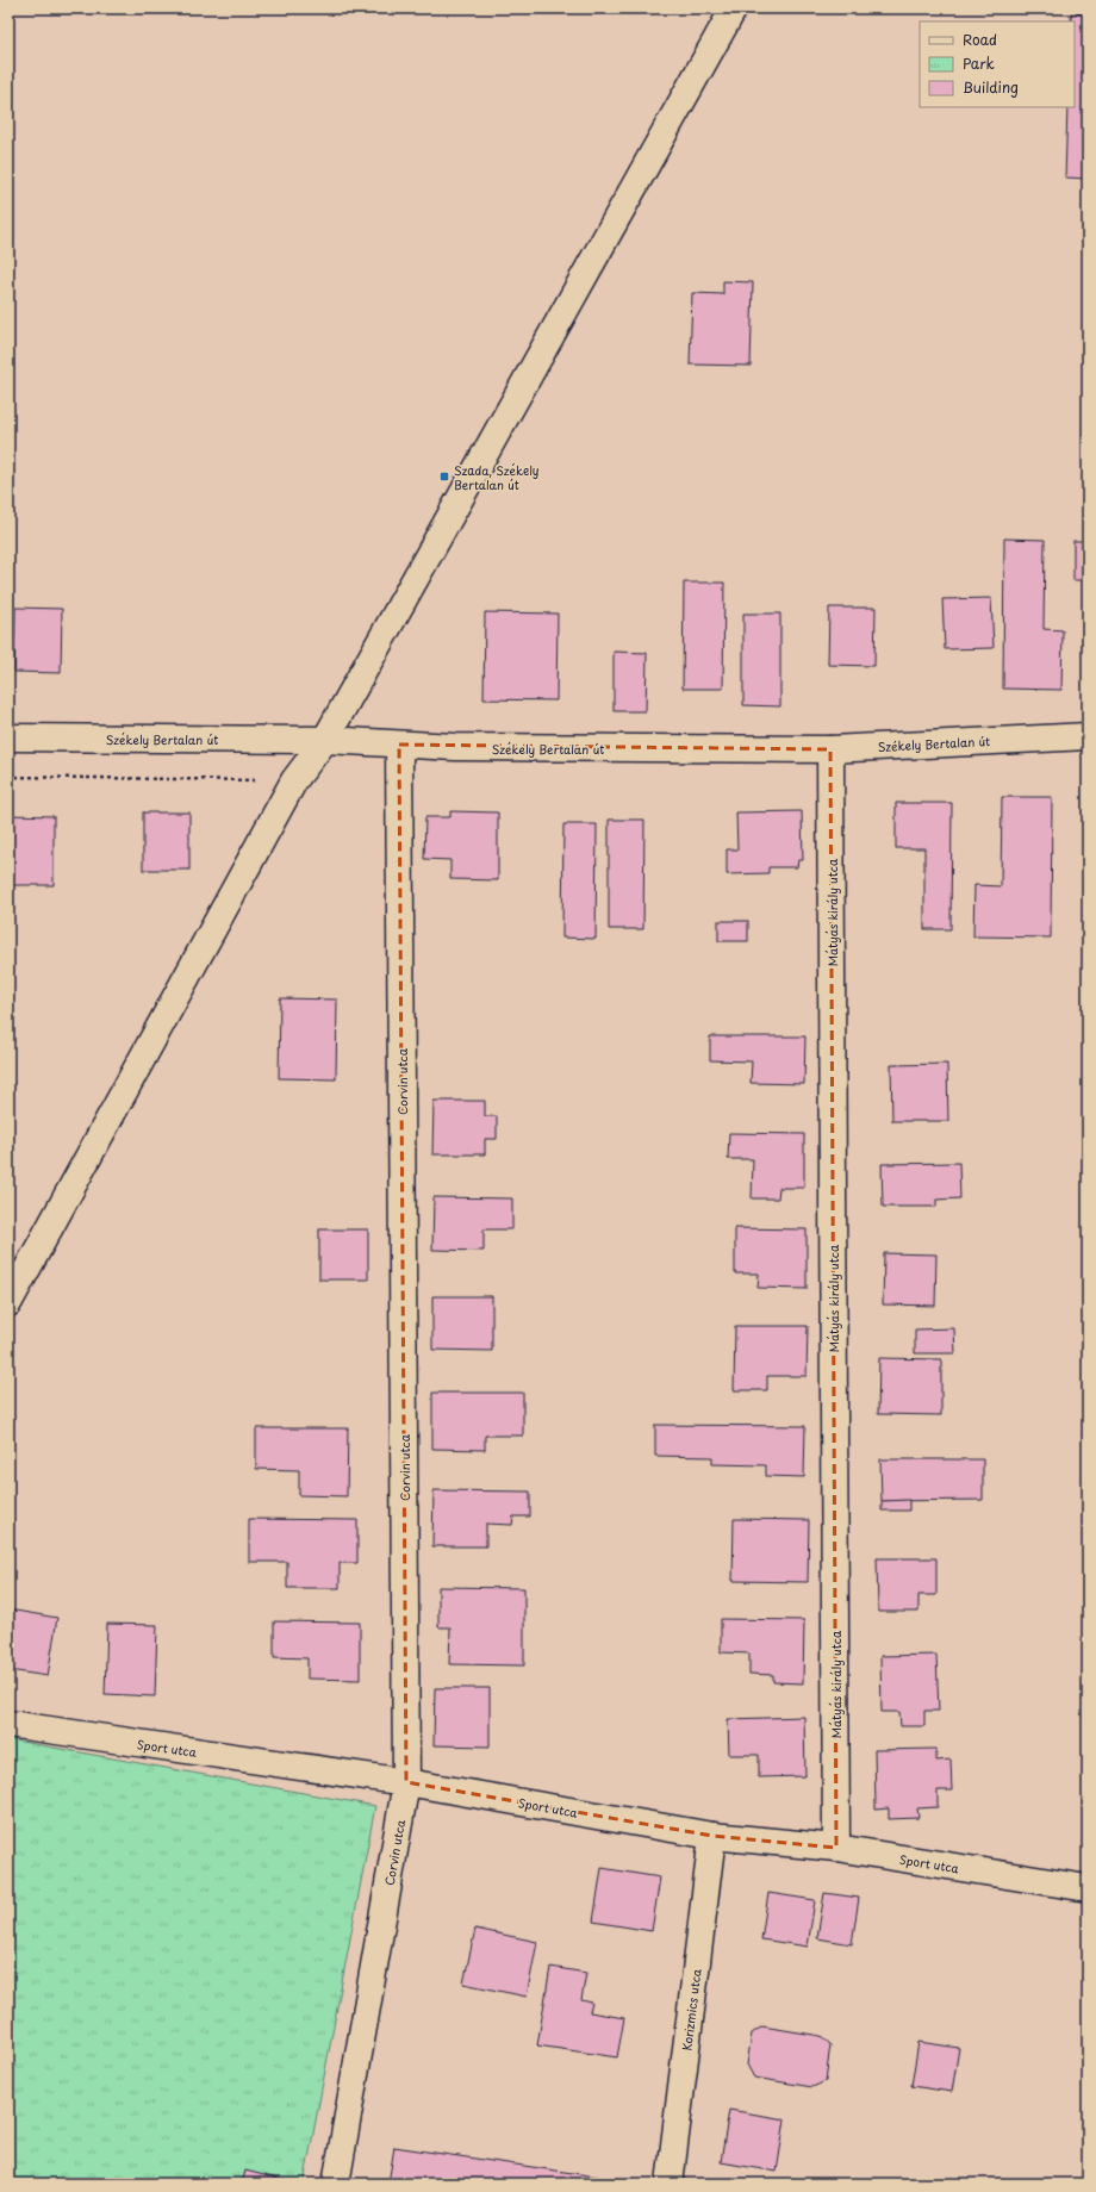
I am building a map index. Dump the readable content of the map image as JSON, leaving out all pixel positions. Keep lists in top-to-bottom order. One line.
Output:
{"streets":{"street":["Székely Bertalan út","Mátyás király utca","Corvin utca","Sport utca","Korizmics utca"]},"crossings":[["Székely Bertalan út","Mátyás király utca"],["Székely Bertalan út","Corvin utca"],["Mátyás király utca","Sport utca"],["Corvin utca","Sport utca"],["Sport utca","Korizmics utca"]],"places":{"transit":["Szada, Székely Bertalan út"]},"legend":["Road","Park","Building"]}
